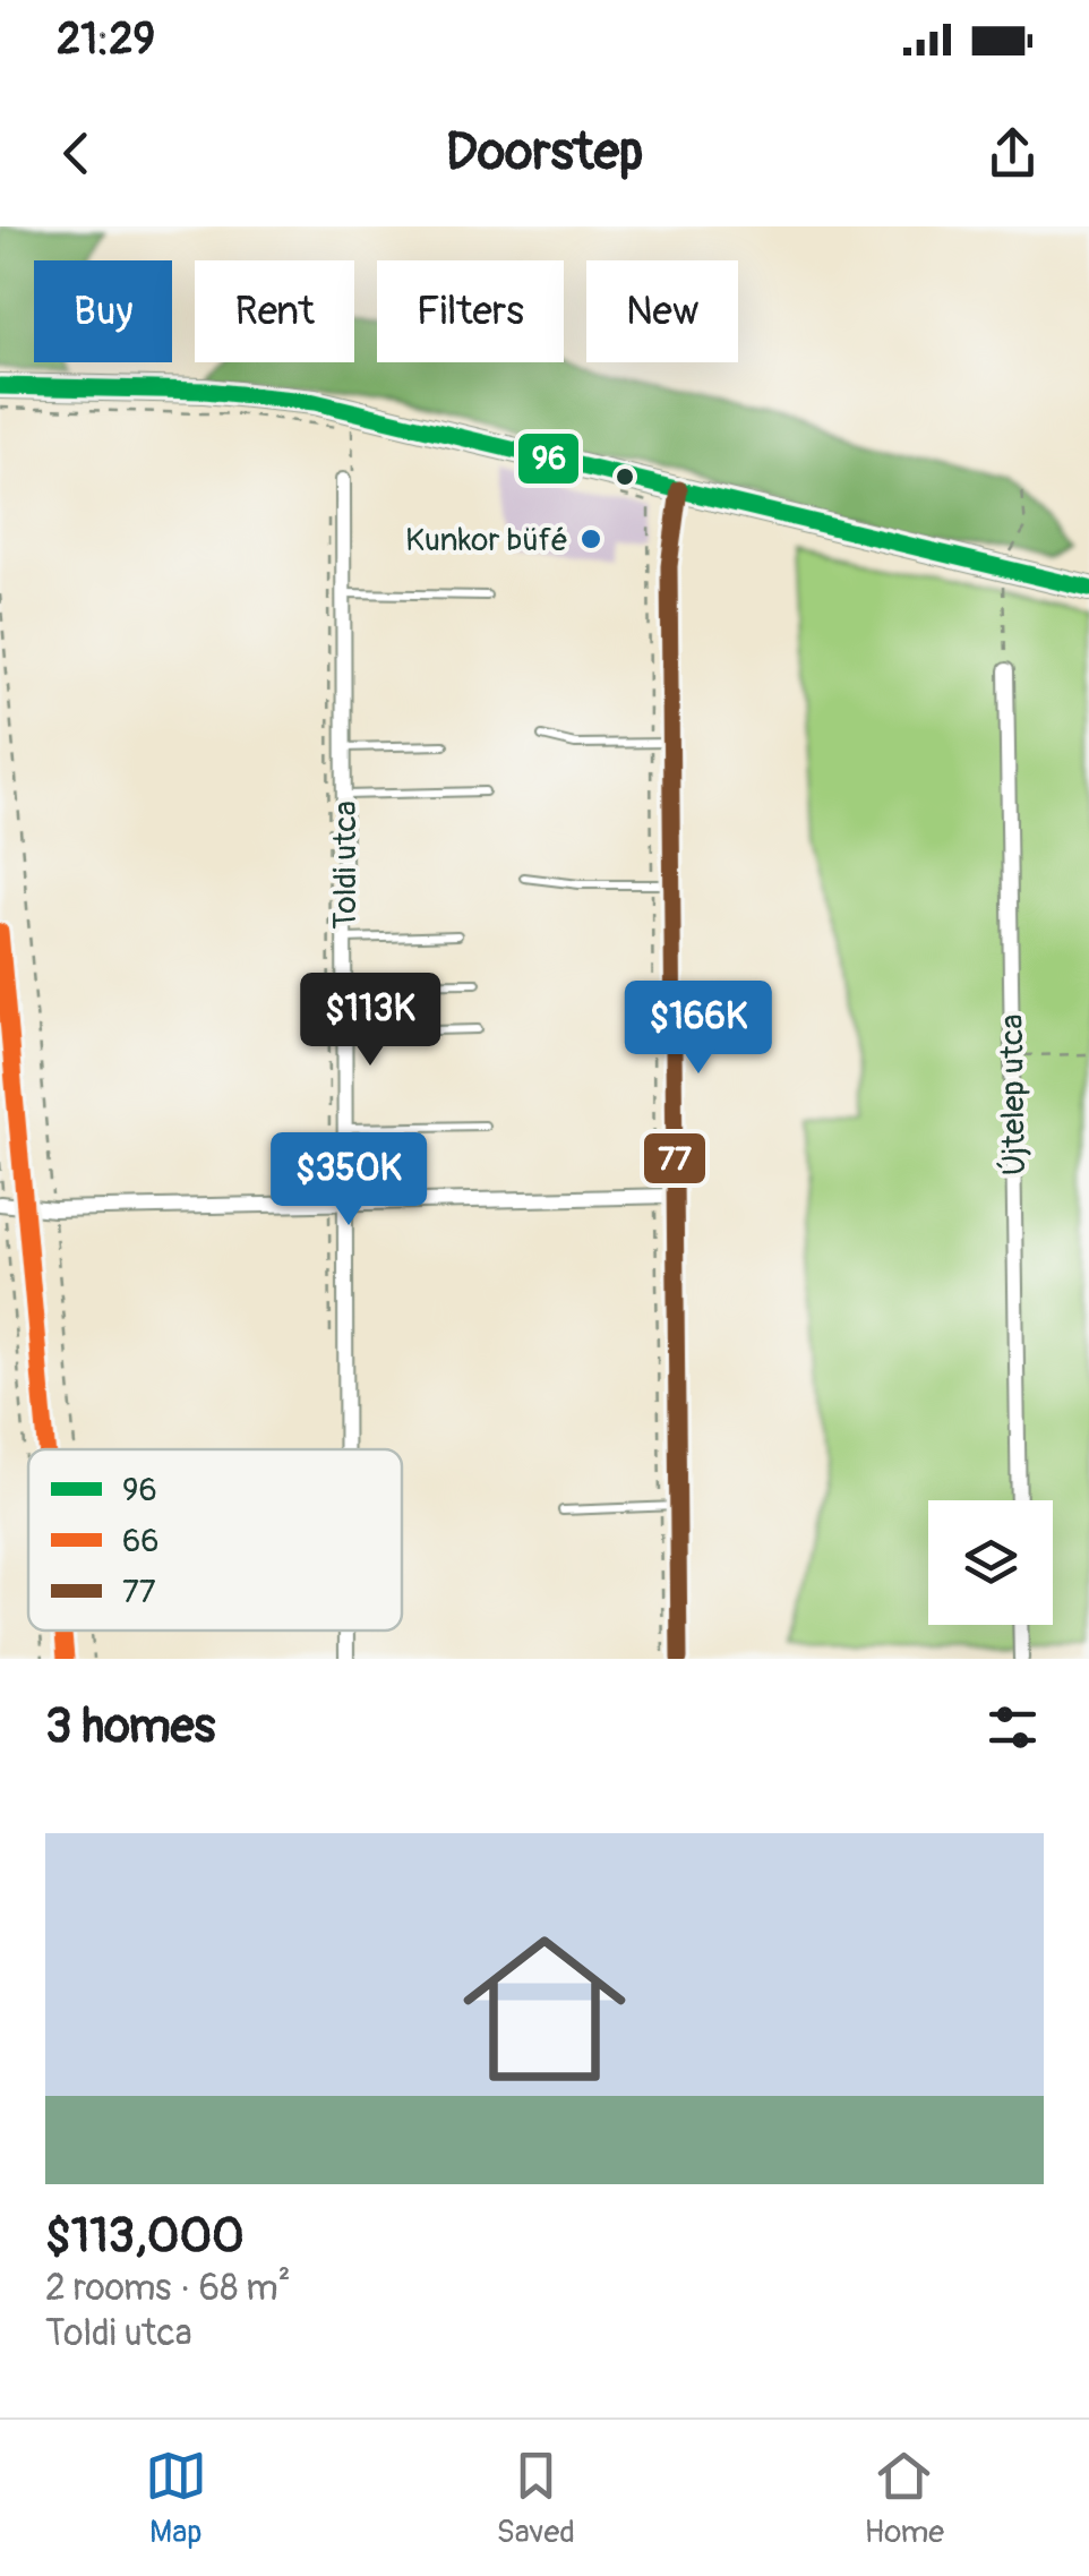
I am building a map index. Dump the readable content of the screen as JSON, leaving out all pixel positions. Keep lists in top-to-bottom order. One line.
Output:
{"streets":{"street":["Toldi utca","Újtelep utca"]},"places":["Kunkor büfé"],"lines":["transit line 96","transit line 77","transit line 66"],"legend":["96","66","77"],"page":{"status":"21:29","header":"Doorstep","chip":["Buy","Rent","Filters","New"],"price":["$113K","$166K","$350K"],"heading":"3 homes","list":[{"name":"$113,000","note":"2 rooms · 68 m² · Toldi utca"}],"tabs":["Map","Saved","Home"]}}
